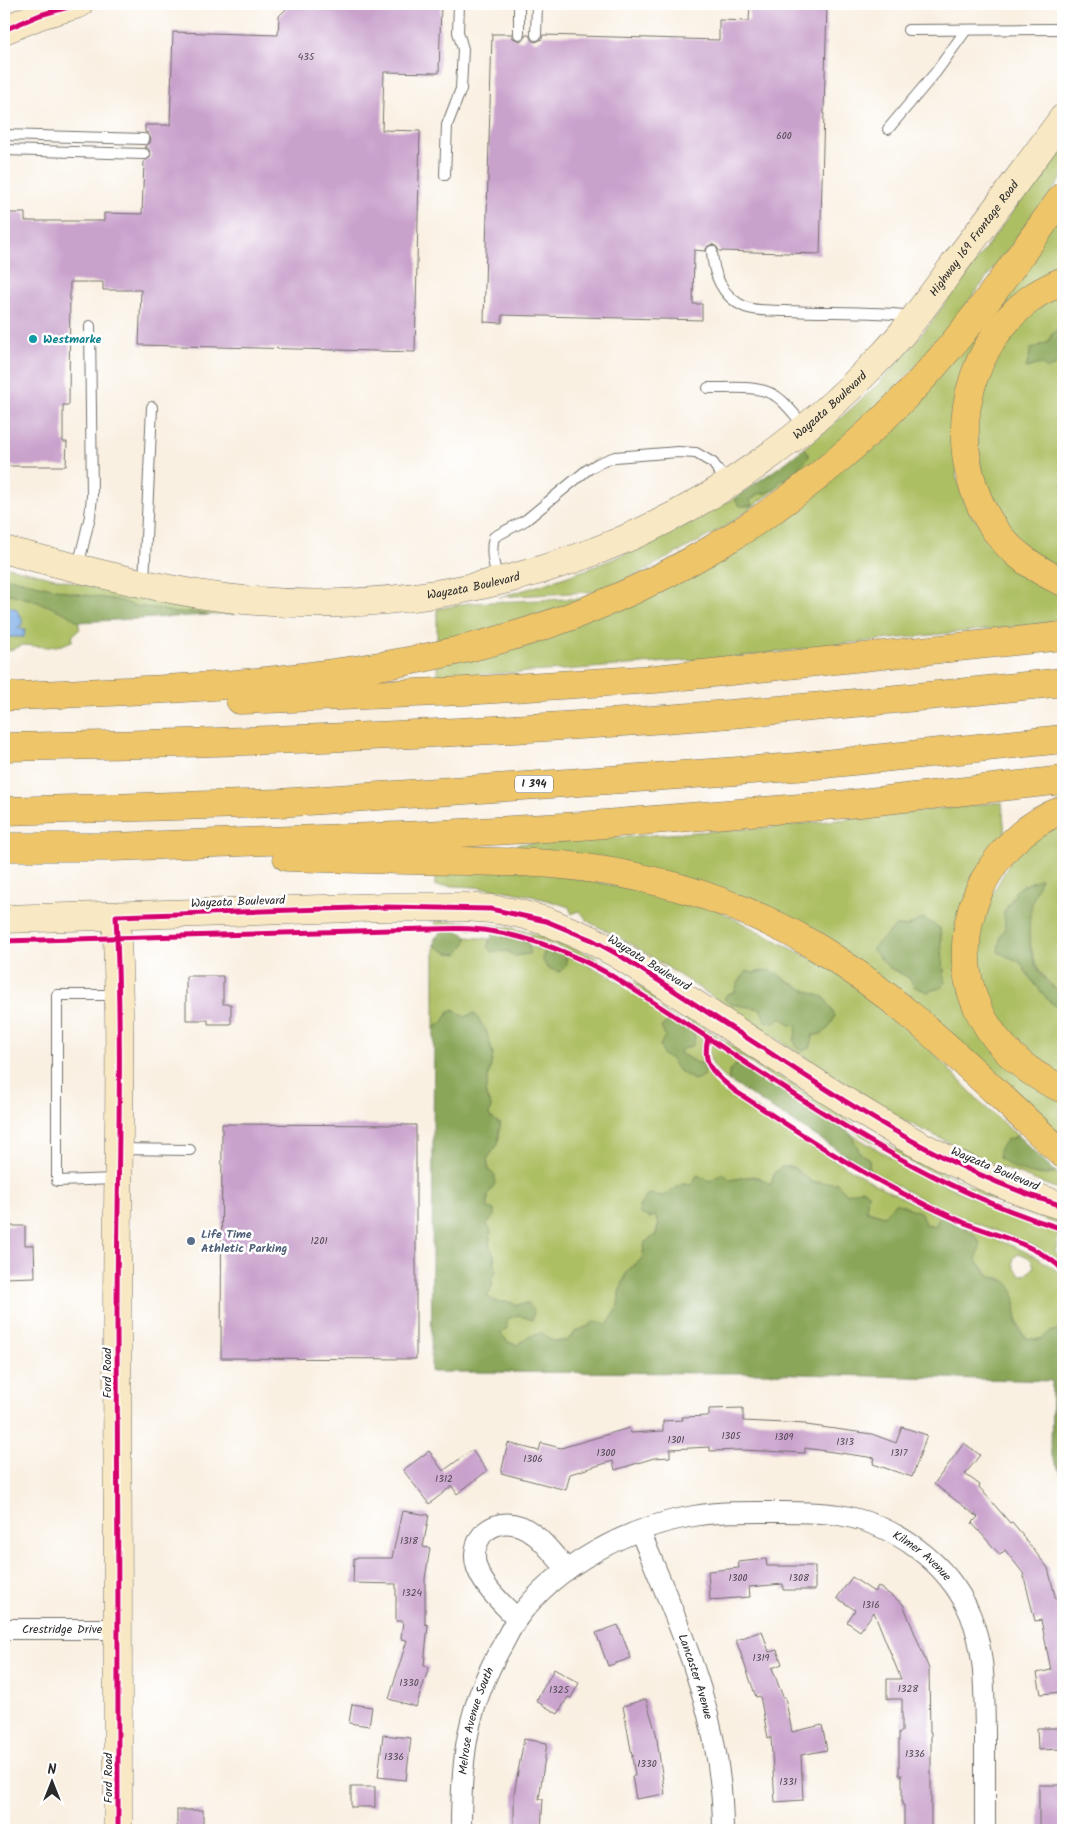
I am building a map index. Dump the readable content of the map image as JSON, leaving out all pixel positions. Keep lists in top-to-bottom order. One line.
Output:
{"streets":{"highway":["I 394"],"street":["Highway 169 Frontage Road","Wayzata Boulevard","Ford Road","Kilmer Avenue","Crestridge Drive","Lancaster Avenue","Melrose Avenue South"]},"crossings":[["Highway 169 Frontage Road","Wayzata Boulevard"],["Wayzata Boulevard","Ford Road"],["Ford Road","Crestridge Drive"],["Kilmer Avenue","Lancaster Avenue"],["Kilmer Avenue","Melrose Avenue South"],["Lancaster Avenue","Melrose Avenue South"]],"places":["Westmarke","Life Time Athletic Parking"],"house_numbers":["435","600","1201","1305","1309","1301","1313","1300","1317","1306","1312","1318","1300","1308","1324","1316","1319","1330","1328","1325","1336","1336","1330","1331"],"north":"top"}
